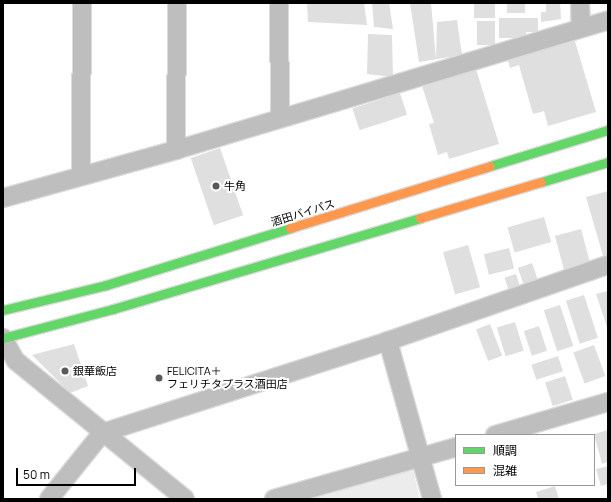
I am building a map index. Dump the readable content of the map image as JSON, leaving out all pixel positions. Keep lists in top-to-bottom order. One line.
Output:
{"streets":{"highway":["酒田バイパス"]},"places":["牛角","銀華飯店","FELICITA＋ フェリチタプラス酒田店"],"legend":["順調","混雑"],"scale_bar":"50 m"}
